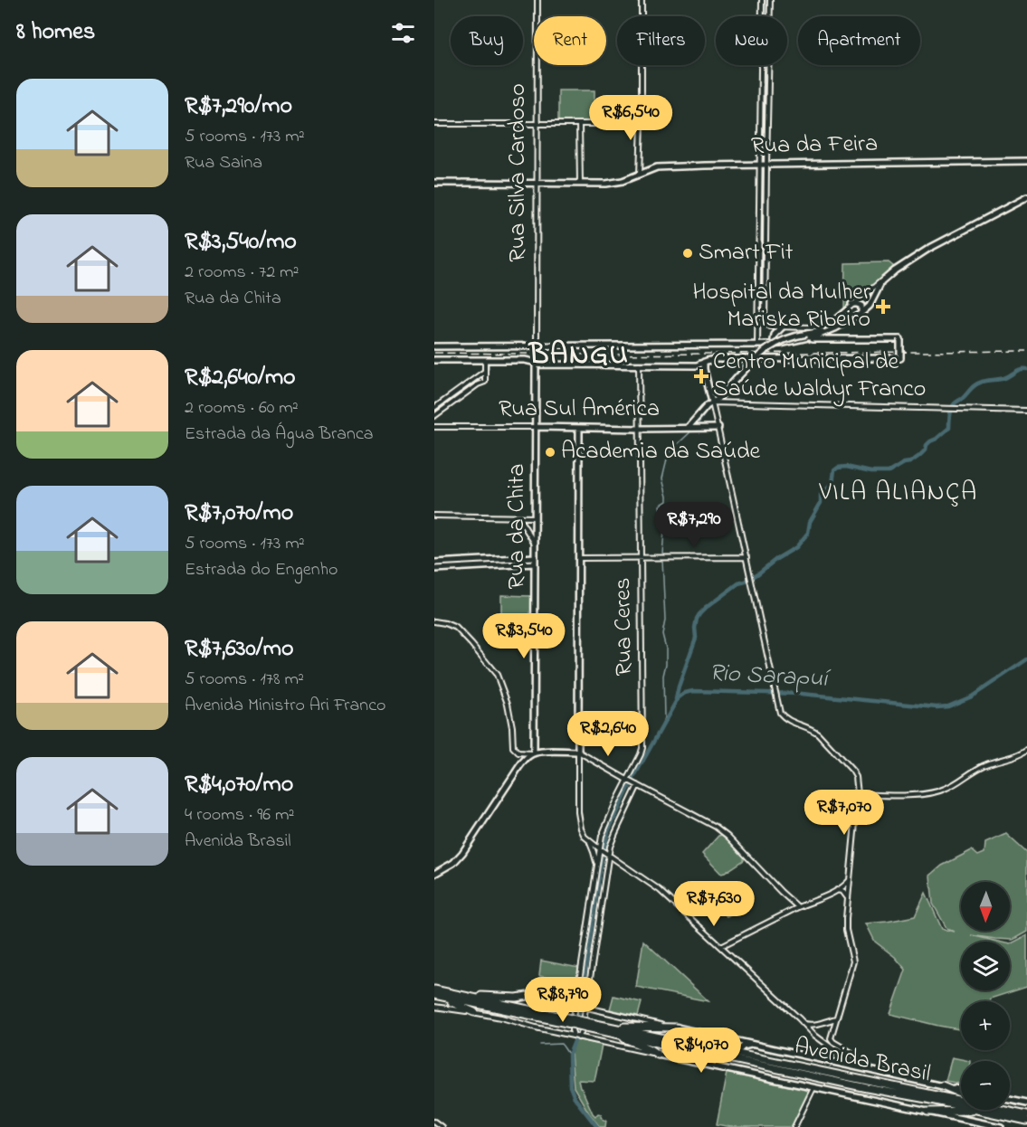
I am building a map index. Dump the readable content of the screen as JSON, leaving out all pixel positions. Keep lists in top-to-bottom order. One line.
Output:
{"streets":{"highway":["Avenida Brasil"],"main road":["Rua da Feira","Rua Sul América","Rua da Chita"],"street":["Rua Silva Cardoso","Rua Ceres"]},"crossings":[["Rua da Feira","Rua Silva Cardoso"],["Rua Sul América","Rua da Chita"],["Rua Sul América","Rua Ceres"]],"districts":["BANGU","VILA ALIANÇA"],"water":["Rio Sarapuí"],"places":{"other":["Smart Fit","Academia da Saúde"],"health":["Hospital da Mulher Mariska Ribeiro","Centro Municipal de Saúde Waldyr Franco"]},"north":"bottom","page":{"heading":"8 homes","chip":["Buy","Rent","Filters","New","Apartment"],"list":[{"name":"R$7,290/mo","note":"5 rooms · 173 m² · Rua Saina"},{"name":"R$3,540/mo","note":"2 rooms · 72 m² · Rua da Chita"},{"name":"R$2,640/mo","note":"2 rooms · 60 m² · Estrada da Água Branca"},{"name":"R$7,070/mo","note":"5 rooms · 173 m² · Estrada do Engenho"},{"name":"R$7,630/mo","note":"5 rooms · 178 m² · Avenida Ministro Ari Franco"},{"name":"R$4,070/mo","note":"4 rooms · 96 m² · Avenida Brasil"}],"price":["R$6,540","R$7,290","R$3,540","R$2,640","R$7,070","R$7,630","R$8,790","R$4,070"],"map_buttons":["+","−"]}}
